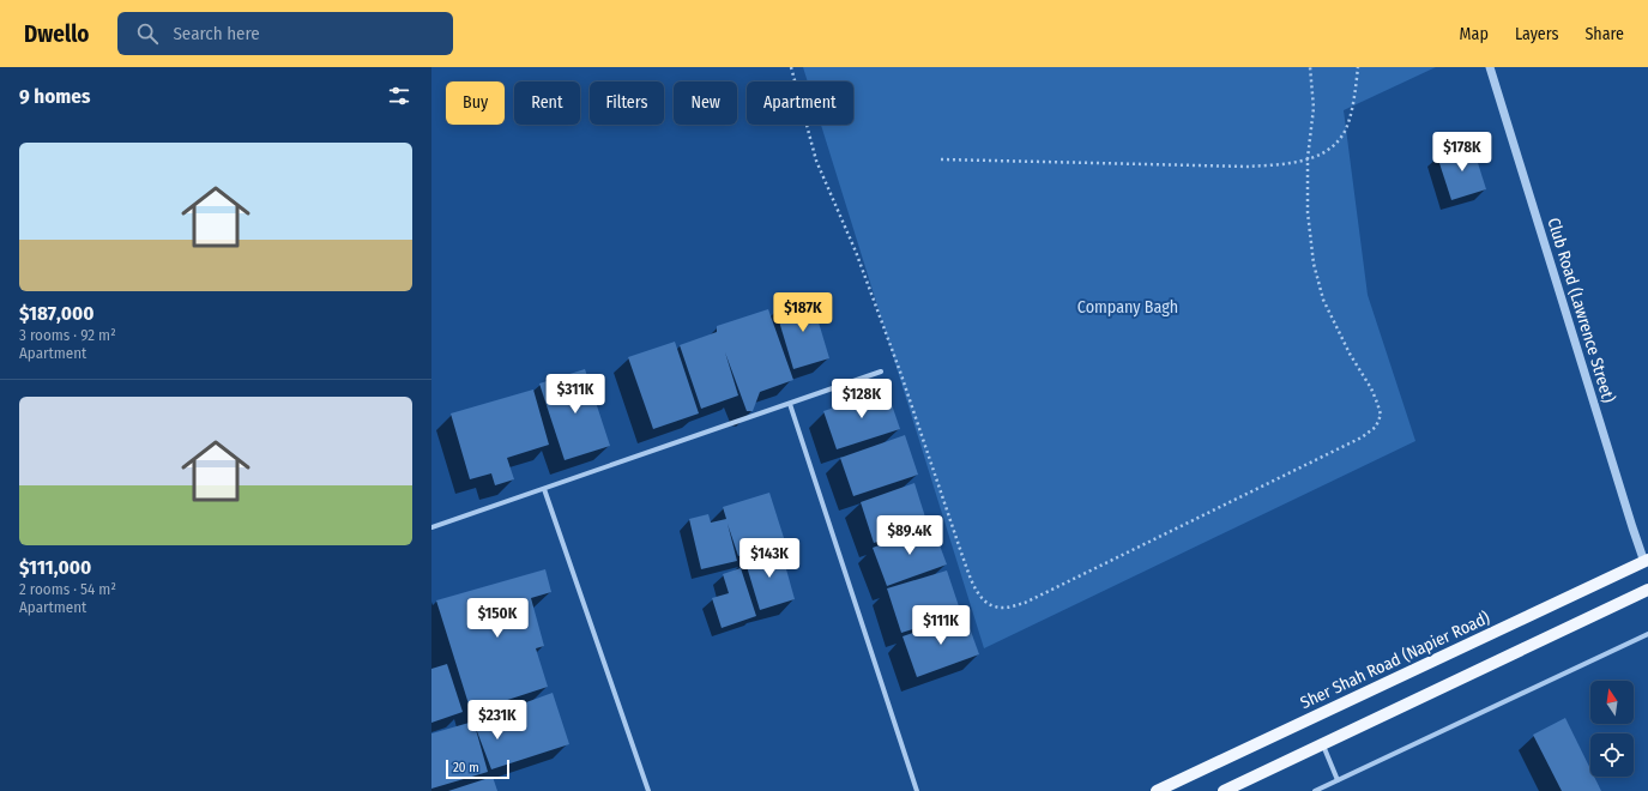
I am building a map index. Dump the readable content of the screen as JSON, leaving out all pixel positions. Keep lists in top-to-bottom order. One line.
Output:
{"streets":{"main road":["Sher Shah Road (Napier Road)"],"street":["Club Road (Lawrence Street)"]},"crossings":[["Club Road (Lawrence Street)","Sher Shah Road (Napier Road)"]],"parks":["Company Bagh"],"scale_bar":"20 m","north":"top","page":{"header":"Dwello","search":"Search here","nav":["Map","Layers","Share"],"heading":"9 homes","chip":["Buy","Rent","Filters","New","Apartment"],"list":[{"name":"$187,000","note":"3 rooms · 92 m² · Apartment"},{"name":"$111,000","note":"2 rooms · 54 m² · Apartment"}],"price":["$178K","$187K","$311K","$128K","$89.4K","$143K","$150K","$111K","$231K"],"scale":"20 m"}}
